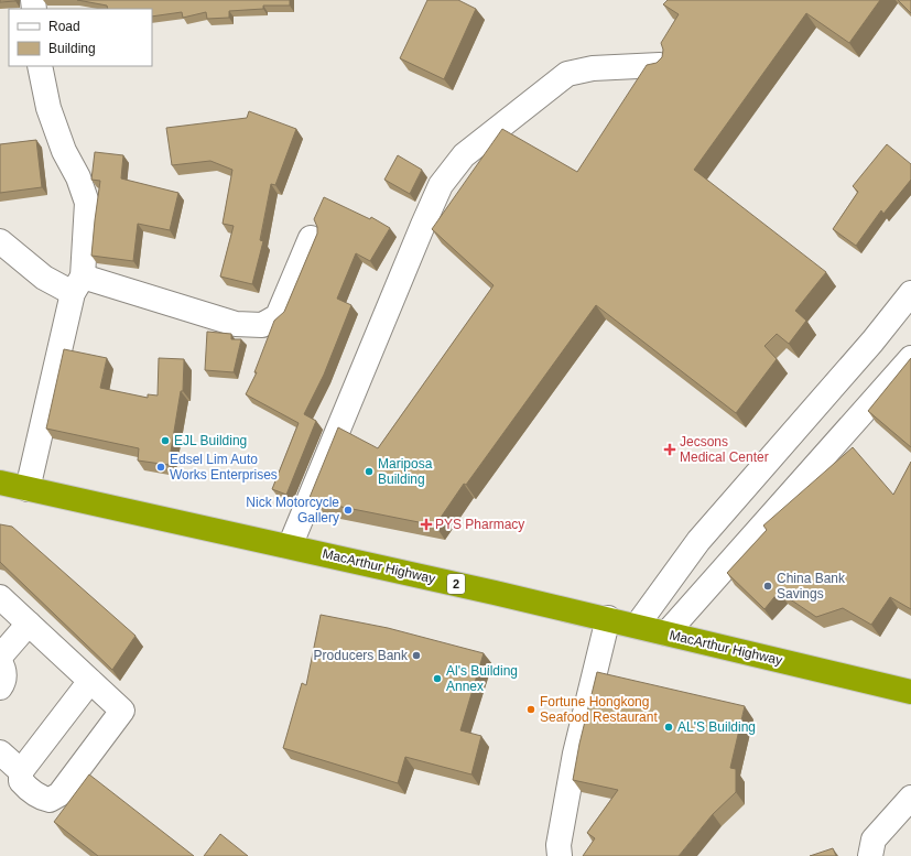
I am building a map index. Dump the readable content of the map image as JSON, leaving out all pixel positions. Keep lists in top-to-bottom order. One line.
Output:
{"streets":{"highway":["MacArthur Highway","2"]},"places":{"other":["EJL Building","Edsel Lim Auto Works Enterprises","Mariposa Building","Nick Motorcycle Gallery","China Bank Savings","Producers Bank","Al's Building Annex","Fortune Hongkong Seafood Restaurant","AL'S Building"],"health":["Jecsons Medical Center","PYS Pharmacy"]},"legend":["Road","Building"]}
